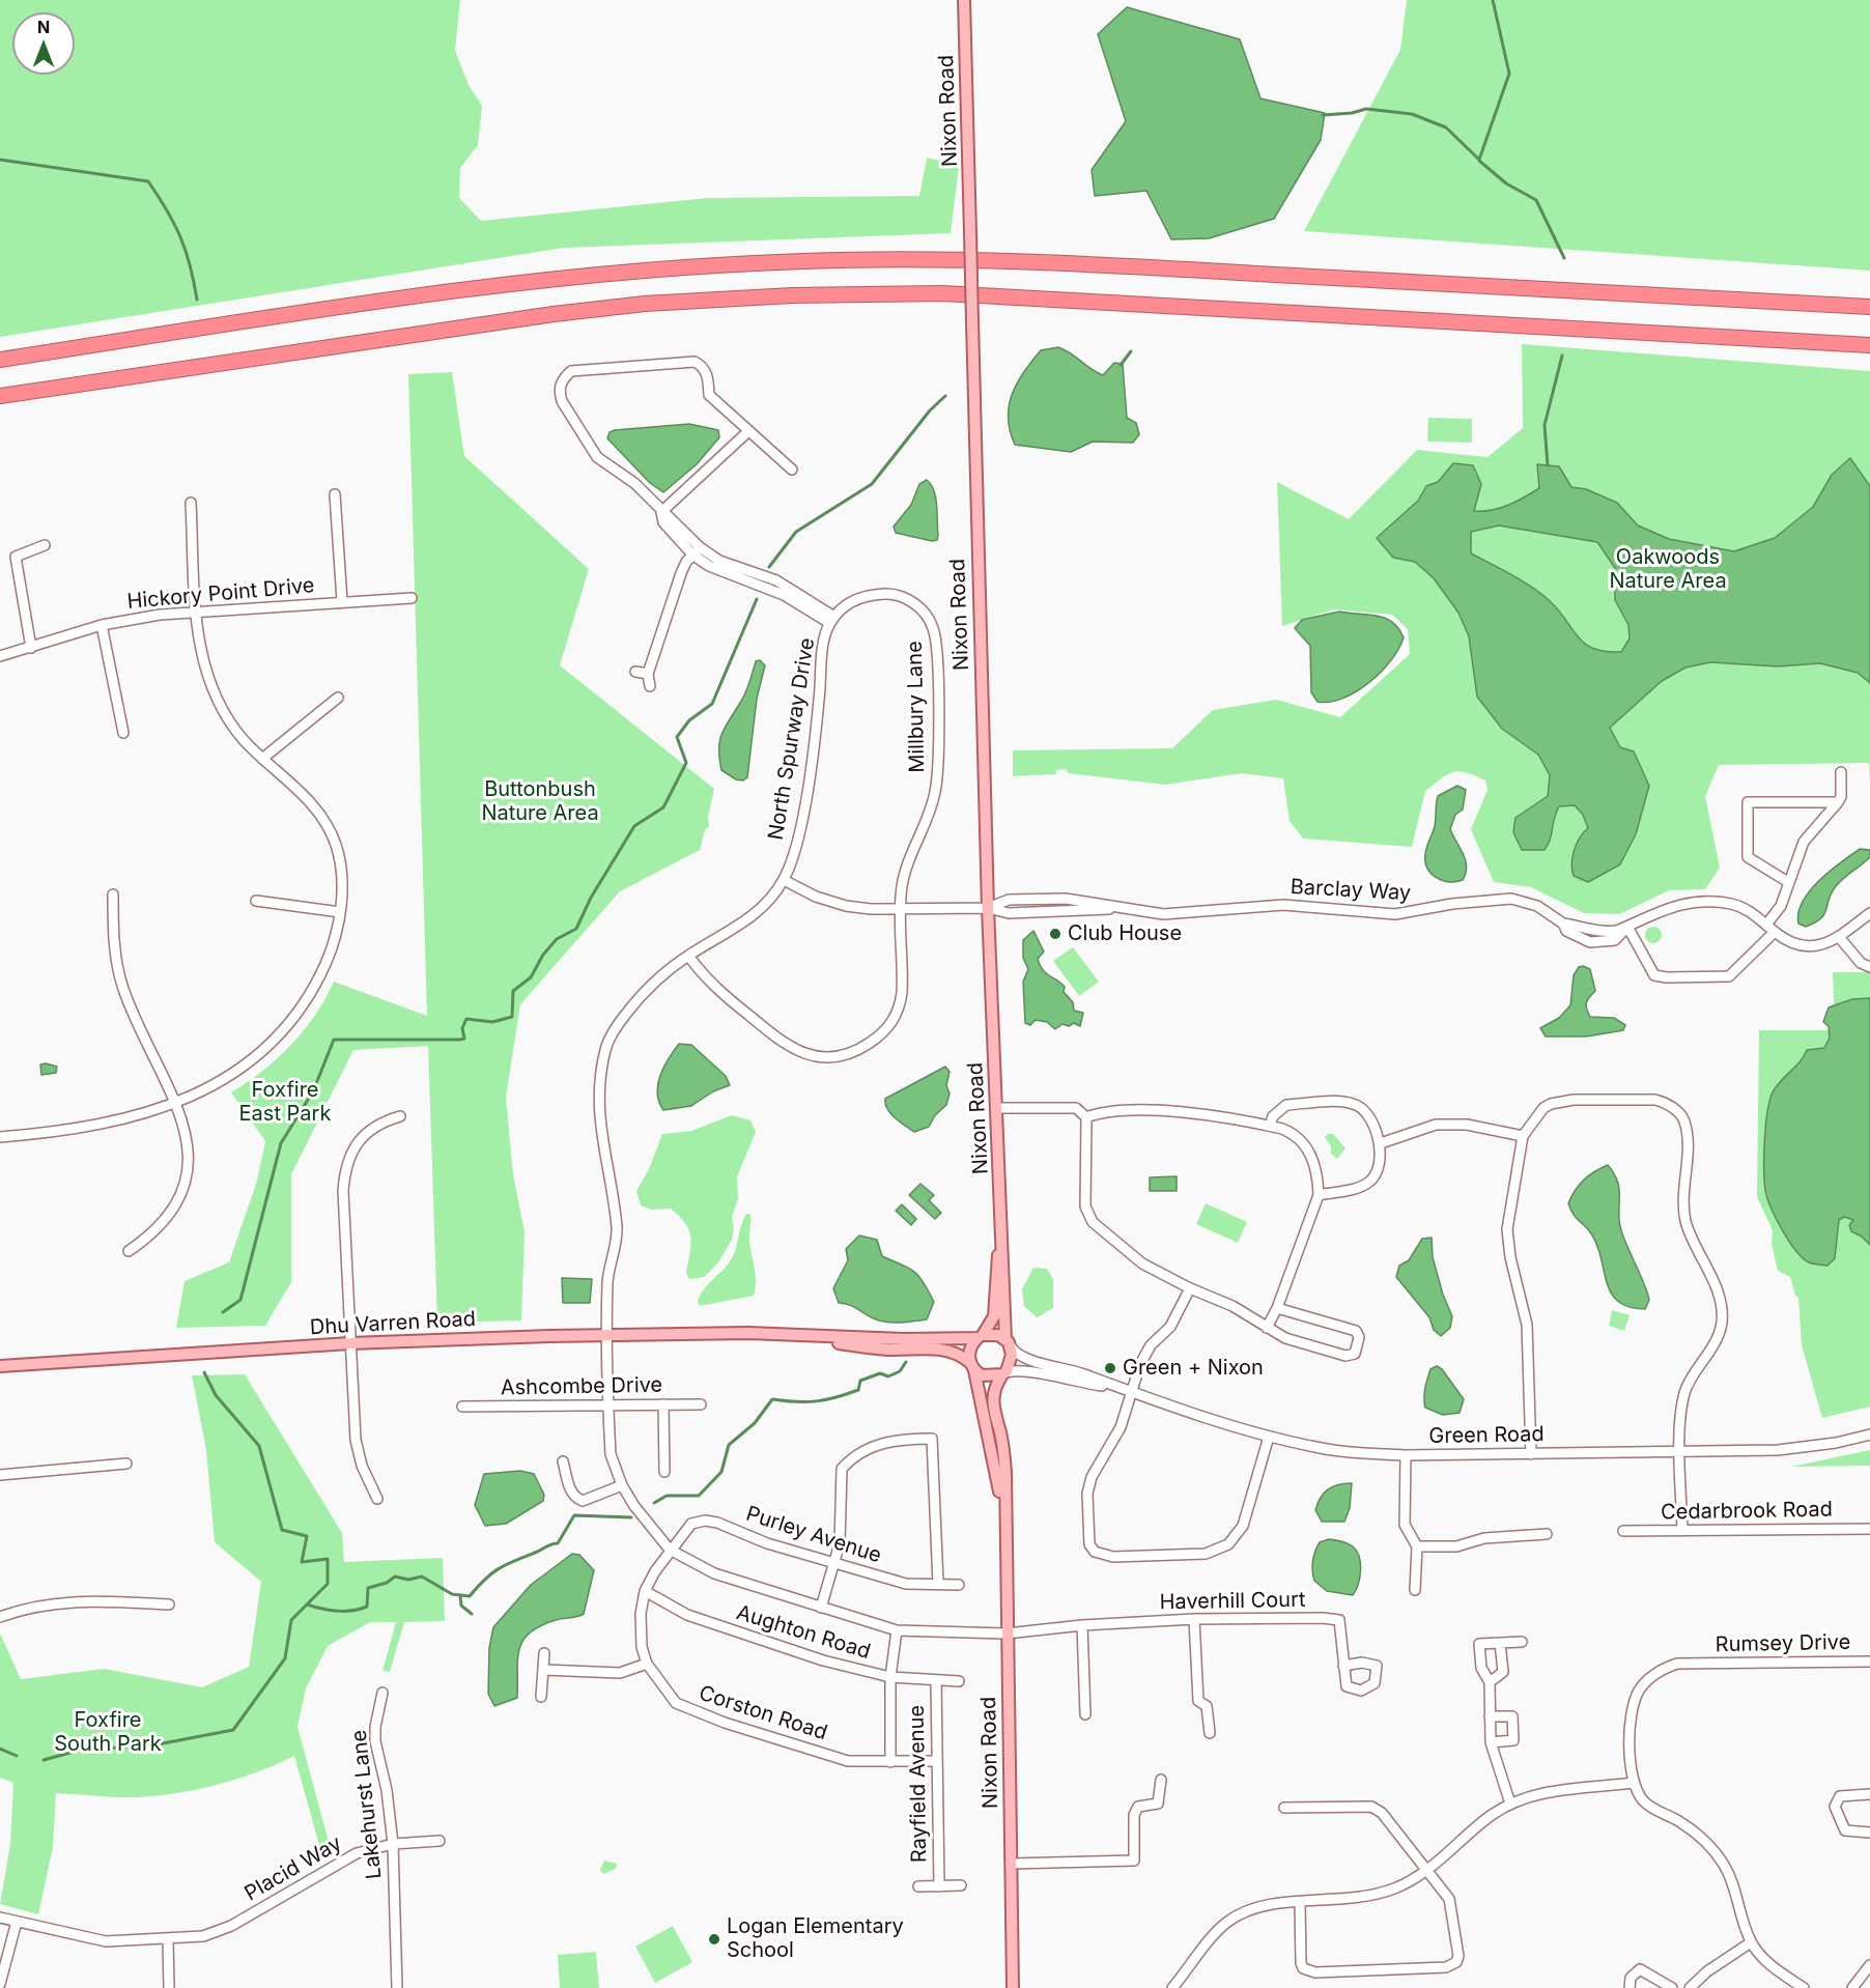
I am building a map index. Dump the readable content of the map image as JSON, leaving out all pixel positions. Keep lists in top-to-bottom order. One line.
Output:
{"streets":{"main road":["Nixon Road","Dhu Varren Road"],"street":["Hickory Point Drive","Millbury Lane","North Spurway Drive","Barclay Way","Ashcombe Drive","Green Road","Cedarbrook Road","Purley Avenue","Haverhill Court","Aughton Road","Rumsey Drive","Corston Road","Rayfield Avenue","Lakehurst Lane","Placid Way"]},"crossings":[["Nixon Road","Barclay Way"],["Nixon Road","Dhu Varren Road"],["Nixon Road","Green Road"],["Nixon Road","Haverhill Court"],["Millbury Lane","North Spurway Drive"],["Millbury Lane","Barclay Way"],["North Spurway Drive","Barclay Way"],["North Spurway Drive","Dhu Varren Road"],["North Spurway Drive","Ashcombe Drive"],["North Spurway Drive","Purley Avenue"],["North Spurway Drive","Haverhill Court"],["North Spurway Drive","Corston Road"],["Dhu Varren Road","Green Road"],["Purley Avenue","Haverhill Court"],["Purley Avenue","Corston Road"],["Haverhill Court","Corston Road"],["Aughton Road","Corston Road"],["Aughton Road","Rayfield Avenue"],["Corston Road","Rayfield Avenue"],["Lakehurst Lane","Placid Way"]],"parks":["Oakwoods Nature Area","Buttonbush Nature Area","Foxfire East Park","Foxfire South Park"],"places":["Club House","Green + Nixon","Logan Elementary School"],"north":"top"}
